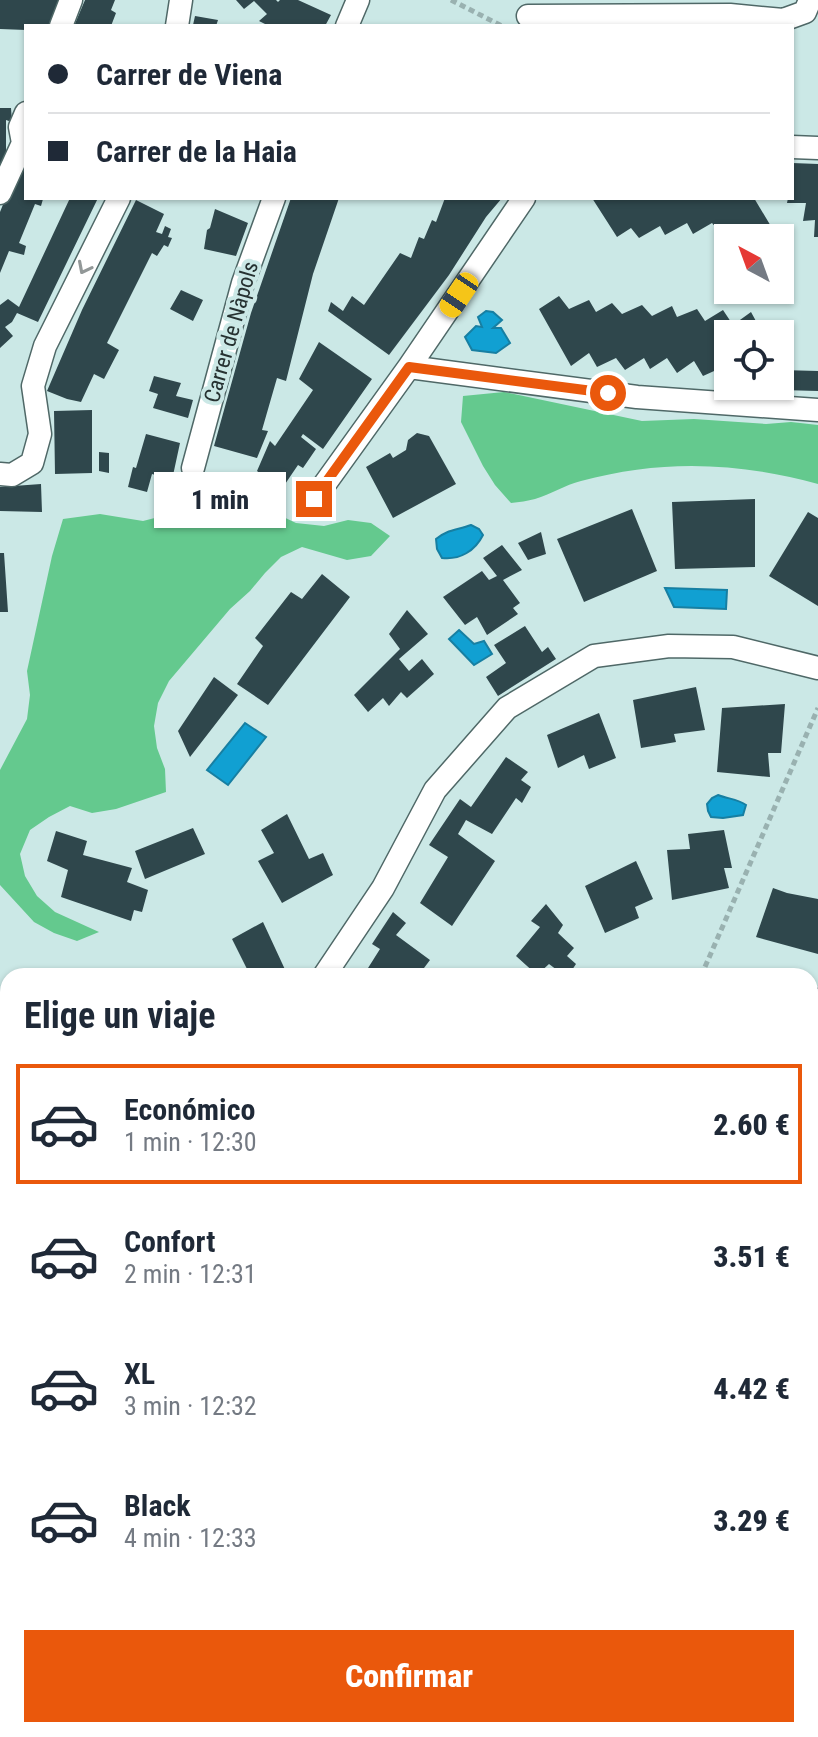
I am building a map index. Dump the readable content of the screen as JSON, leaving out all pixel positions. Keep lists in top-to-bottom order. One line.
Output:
{"streets":{"street":["Carrer de Nàpols"]},"north":"top left","page":{"banner":["Carrer de Viena","Carrer de la Haia"],"bubble":"1 min","heading":"Elige un viaje","list":[{"name":"Económico","note":"1 min · 12:30","value":"2.60 €"},{"name":"Confort","note":"2 min · 12:31","value":"3.51 €"},{"name":"XL","note":"3 min · 12:32","value":"4.42 €"},{"name":"Black","note":"4 min · 12:33","value":"3.29 €"}],"buttons":"Confirmar"}}
